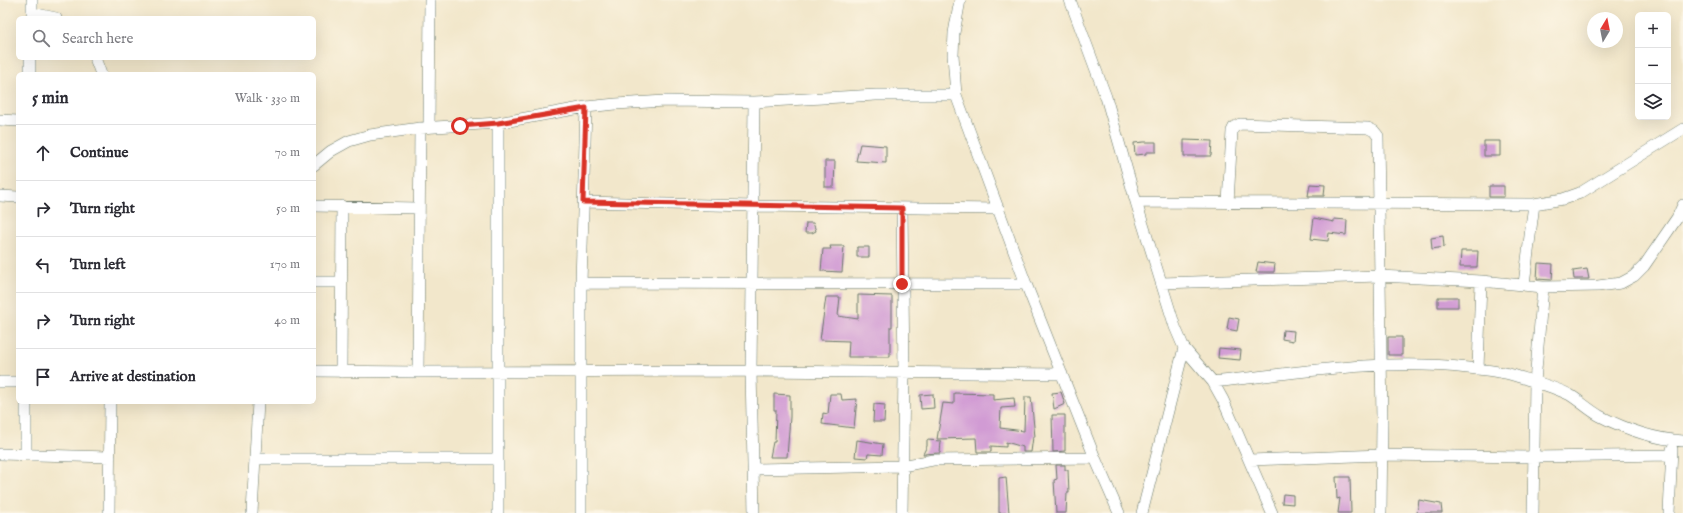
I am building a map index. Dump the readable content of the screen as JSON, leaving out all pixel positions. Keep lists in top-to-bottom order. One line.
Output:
{"north":"top","page":{"map_buttons":["+","−"],"search":"Search here","heading":["5 min","Walk · 330 m"],"list":[["Continue","70 m"],["Turn right","50 m"],["Turn left","170 m"],["Turn right","40 m"],"Arrive at destination"]}}
